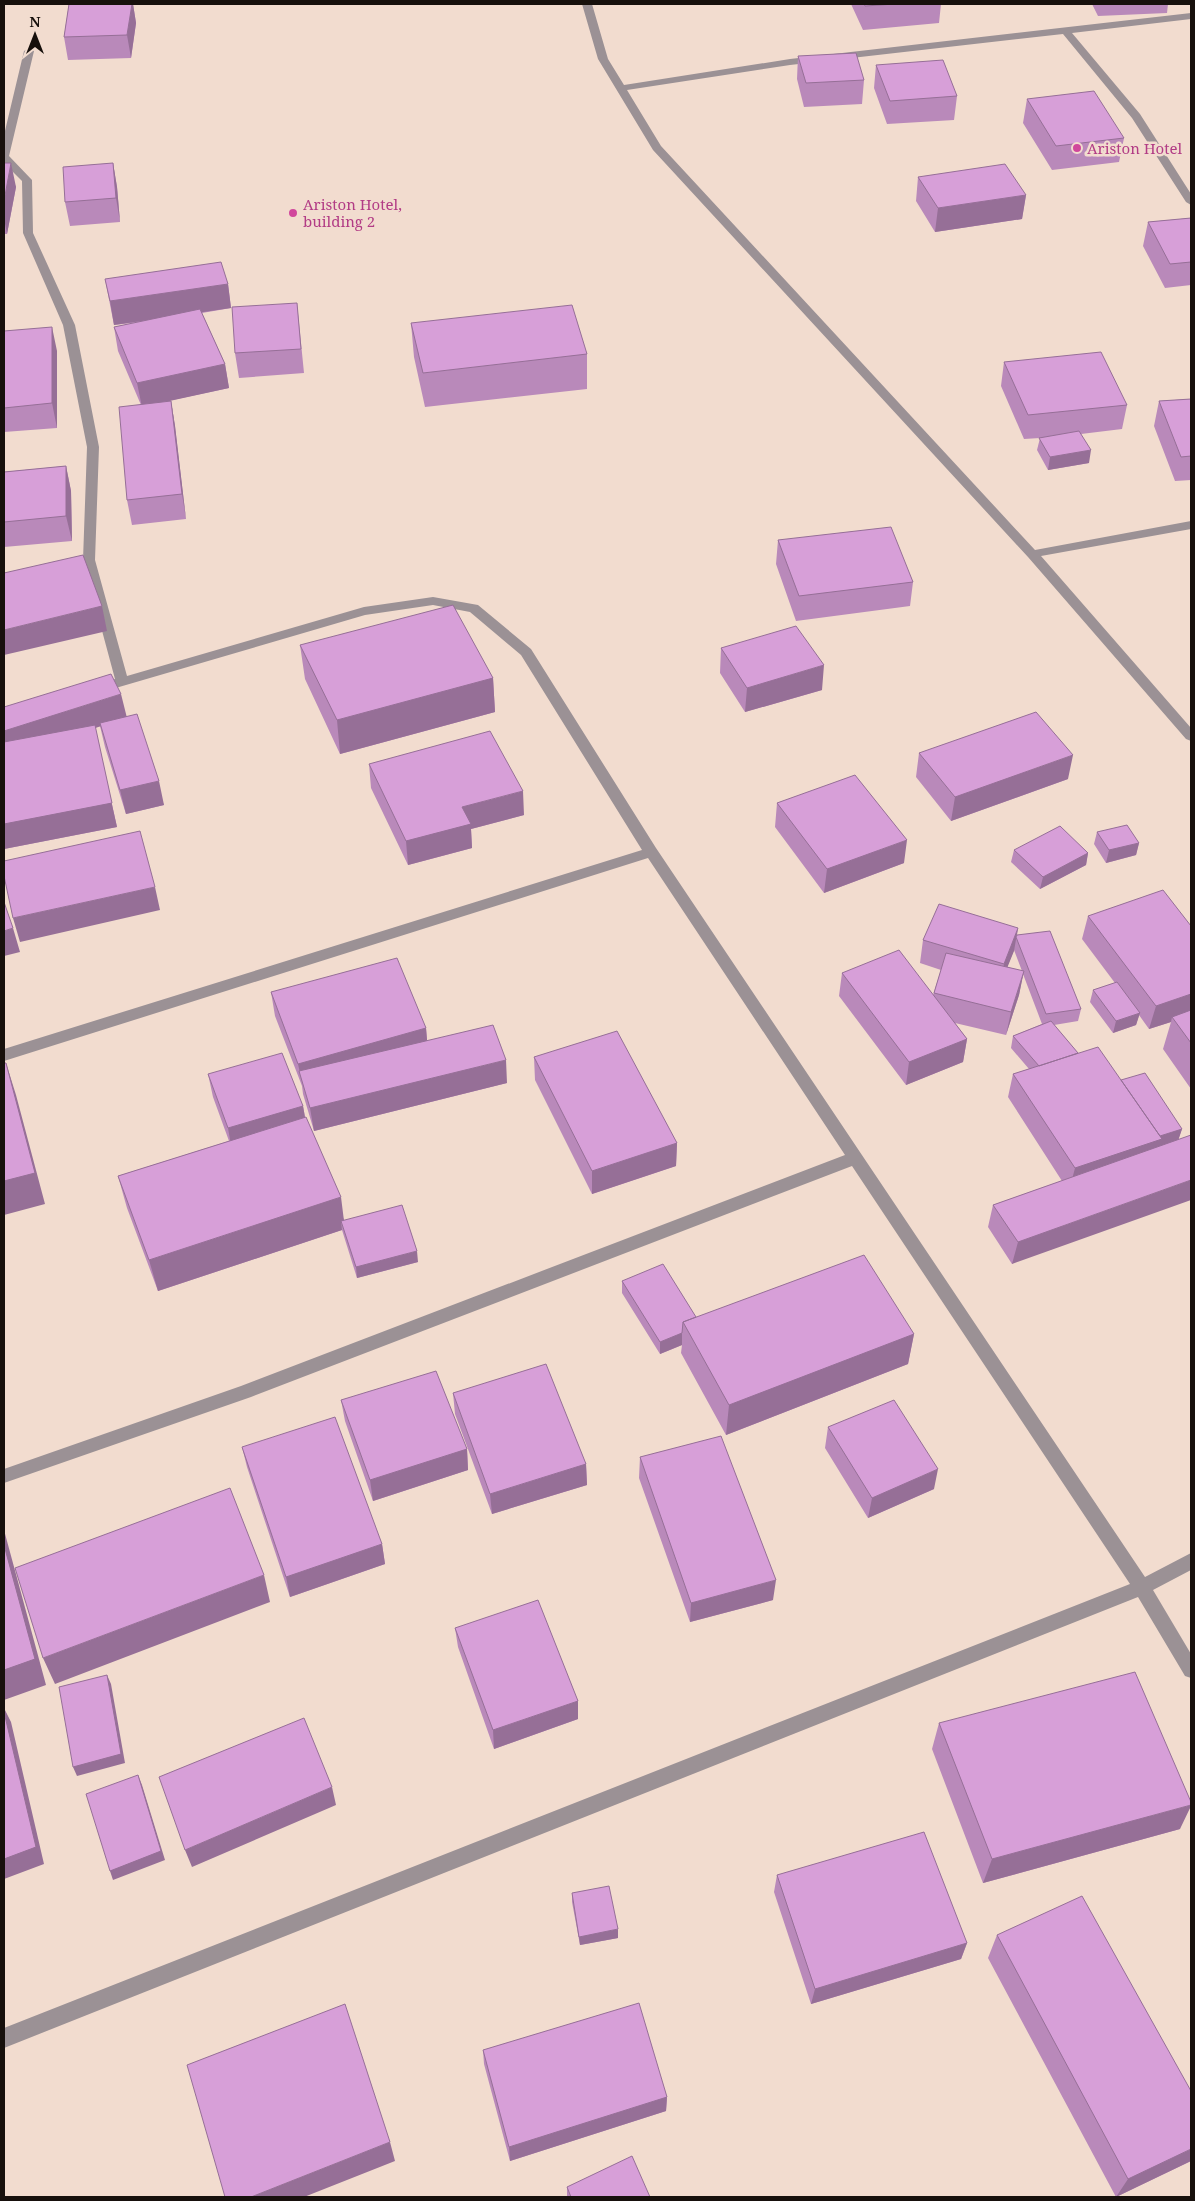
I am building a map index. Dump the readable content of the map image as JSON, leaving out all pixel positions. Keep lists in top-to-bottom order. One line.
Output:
{"places":["Ariston Hotel","Ariston Hotel, building 2"],"north":"top"}
